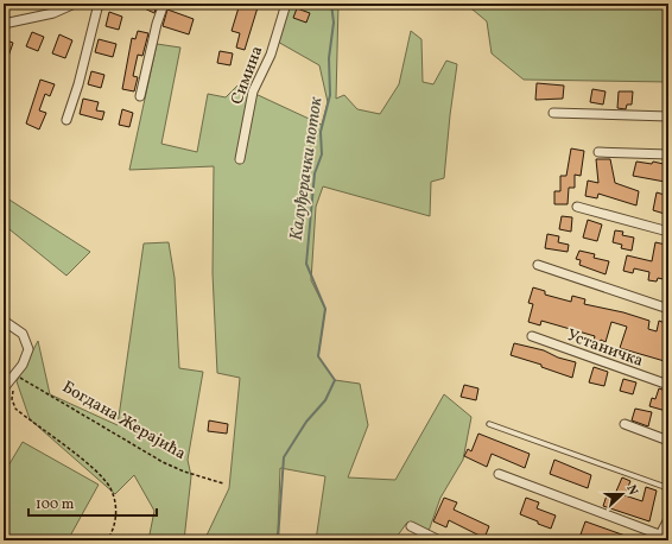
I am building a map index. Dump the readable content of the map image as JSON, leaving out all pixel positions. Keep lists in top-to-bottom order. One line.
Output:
{"streets":{"street":["Симина","Устаничка"],"path":["Богдана Жерајића"]},"water":["Калуђерачки поток"],"scale_bar":"100 m","north":"right"}
